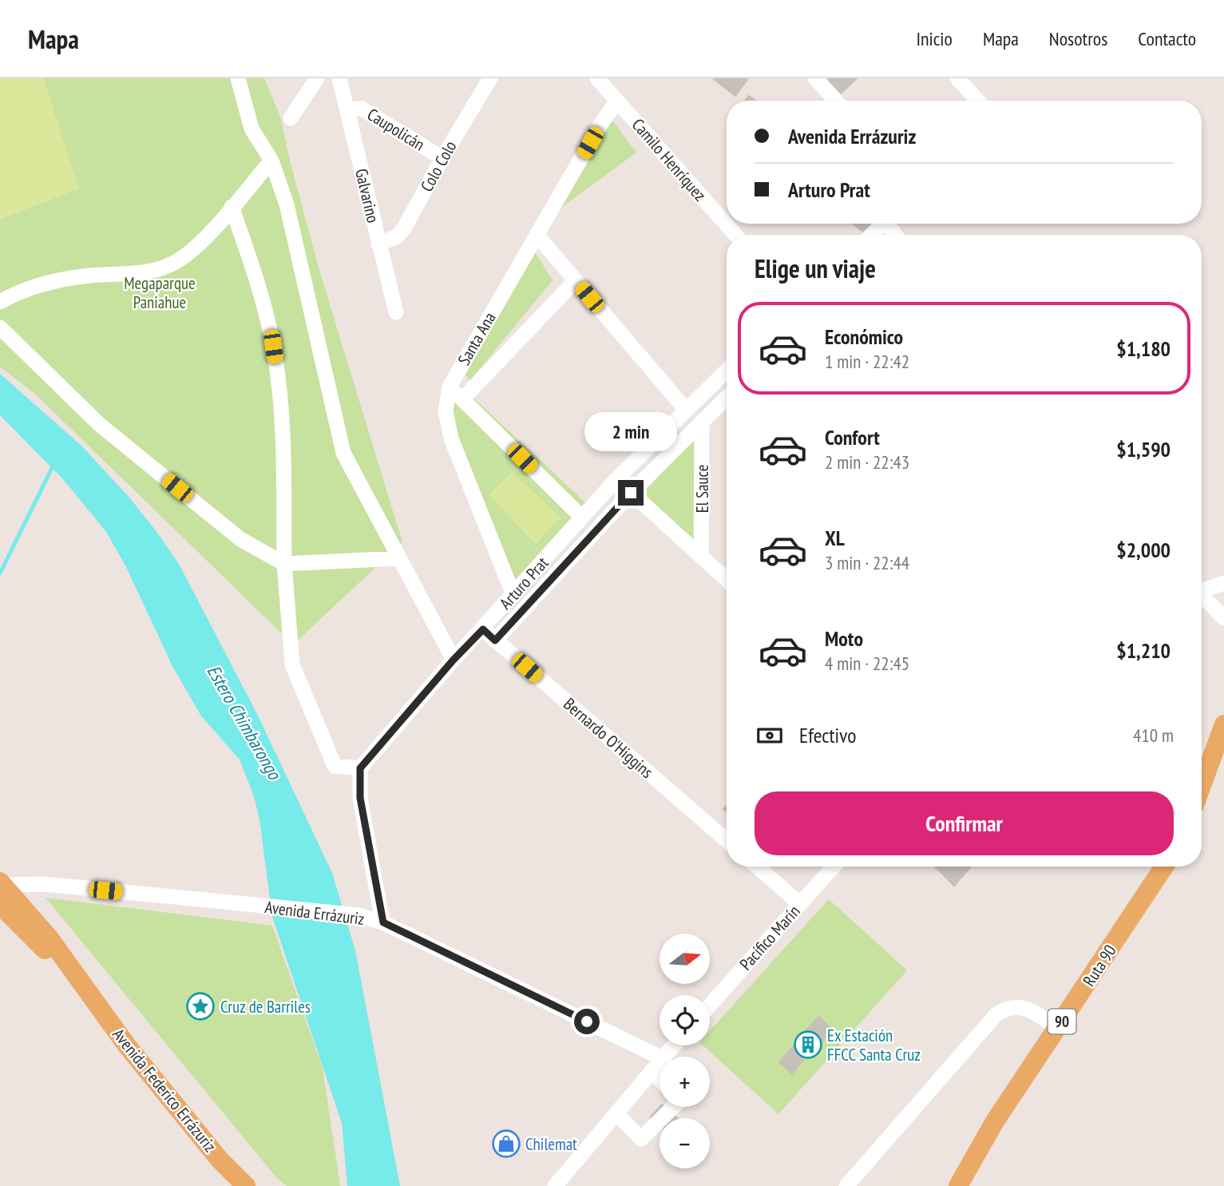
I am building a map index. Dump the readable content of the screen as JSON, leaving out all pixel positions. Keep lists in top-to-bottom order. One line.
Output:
{"streets":{"main road":["Ruta 90","90","Avenida Federico Errázuriz"],"street":["Caupolicán","Camilo Henríquez","Colo Colo","Galvarino","Santa Ana","El Sauce","Arturo Prat","Bernardo O'Higgins","Avenida Errázuriz","Pacífico Marín"]},"crossings":[["Caupolicán","Colo Colo"],["Caupolicán","Galvarino"],["Camilo Henríquez","Santa Ana"],["Colo Colo","Galvarino"],["Santa Ana","Arturo Prat"],["El Sauce","Arturo Prat"],["Arturo Prat","Bernardo O'Higgins"],["Avenida Errázuriz","Avenida Federico Errázuriz"]],"water":["Estero Chimbarongo"],"parks":["Megaparque Paniahue"],"places":{"place":["Cruz de Barriles"],"building":["Ex Estación FFCC Santa Cruz"],"shop":["Chilemat"]},"north":"right","page":{"header":"Mapa","nav":["Inicio","Mapa","Nosotros","Contacto"],"banner":["Avenida Errázuriz","Arturo Prat"],"heading":"Elige un viaje","list":[{"name":"Económico","note":"1 min · 22:42","value":"$1,180"},{"name":"Confort","note":"2 min · 22:43","value":"$1,590"},{"name":"XL","note":"3 min · 22:44","value":"$2,000"},{"name":"Moto","note":"4 min · 22:45","value":"$1,210"}],"bubble":"2 min","pay":["Efectivo","410 m"],"buttons":"Confirmar","map_buttons":["+","−"]}}
